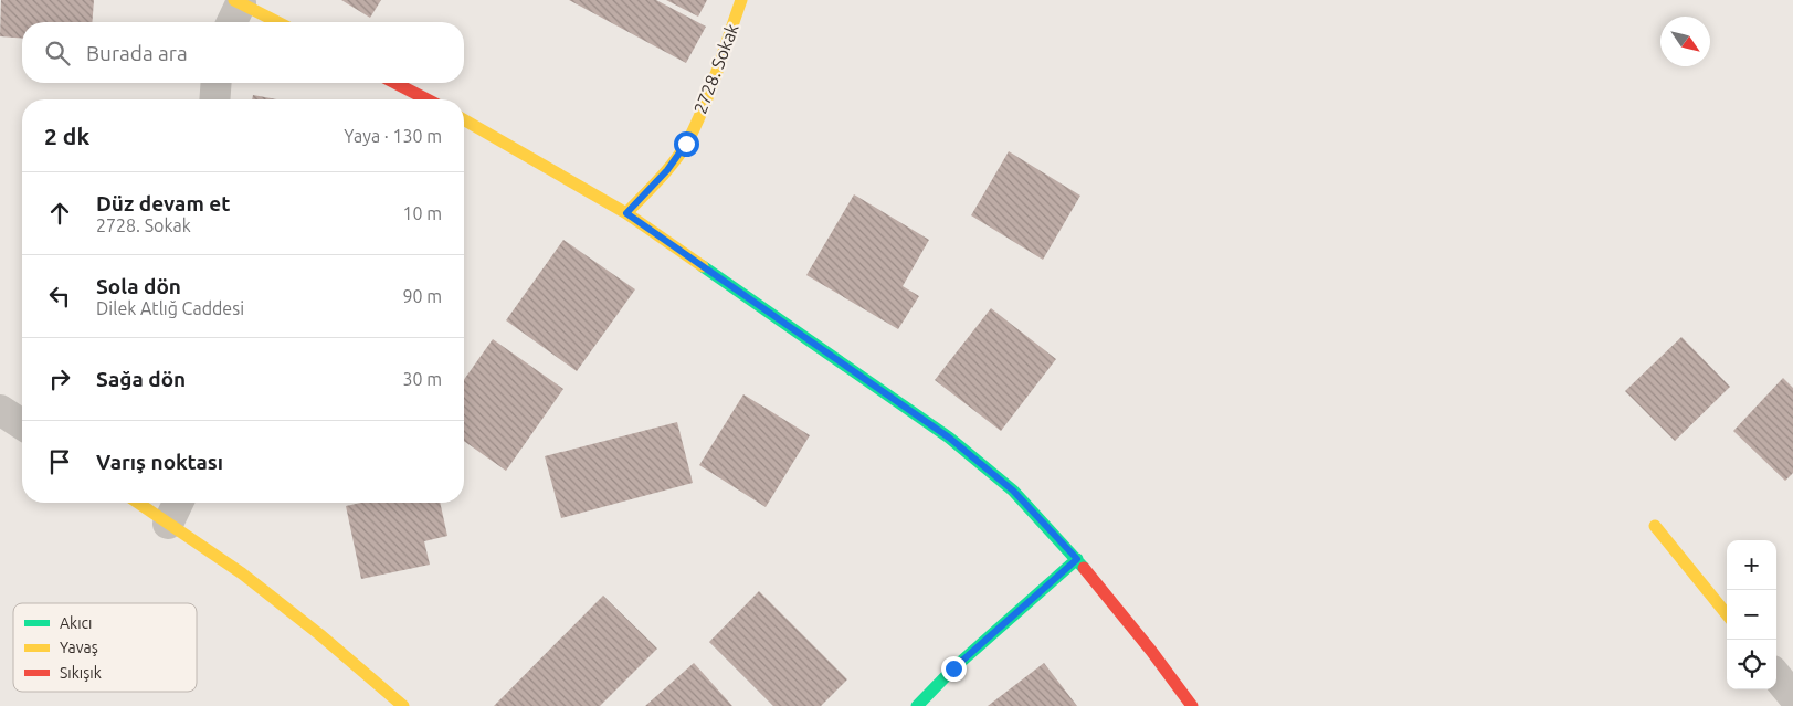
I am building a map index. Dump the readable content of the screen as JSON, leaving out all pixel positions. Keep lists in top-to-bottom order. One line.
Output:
{"streets":{"main road":["2728. Sokak"]},"legend":["Akıcı","Yavaş","Sıkışık"],"north":"bottom right","page":{"search":"Burada ara","heading":["2 dk","Yaya · 130 m"],"list":[["Düz devam et","2728. Sokak","10 m"],["Sola dön","Dilek Atlığ Caddesi","90 m"],["Sağa dön","30 m"],"Varış noktası"],"map_buttons":["+","−"]}}
